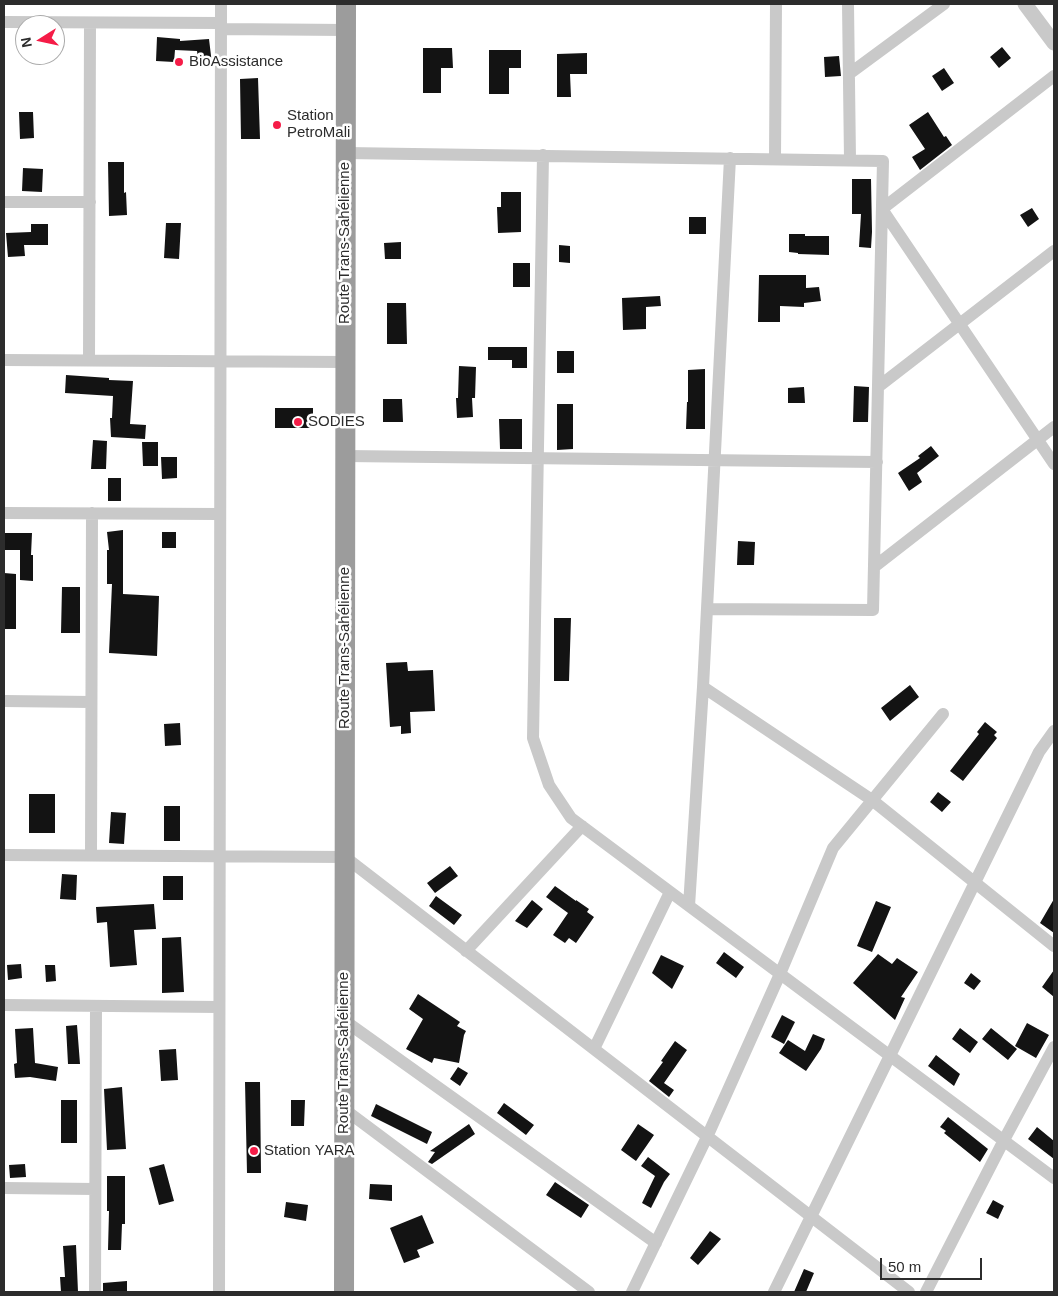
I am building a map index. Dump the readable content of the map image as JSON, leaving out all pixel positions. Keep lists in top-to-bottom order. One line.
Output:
{"streets":{"highway":["Route Trans-Sahélienne"]},"places":["BioAssistance","Station PetroMali","SODIES","Station YARA"],"scale_bar":"50 m","north":"left"}
